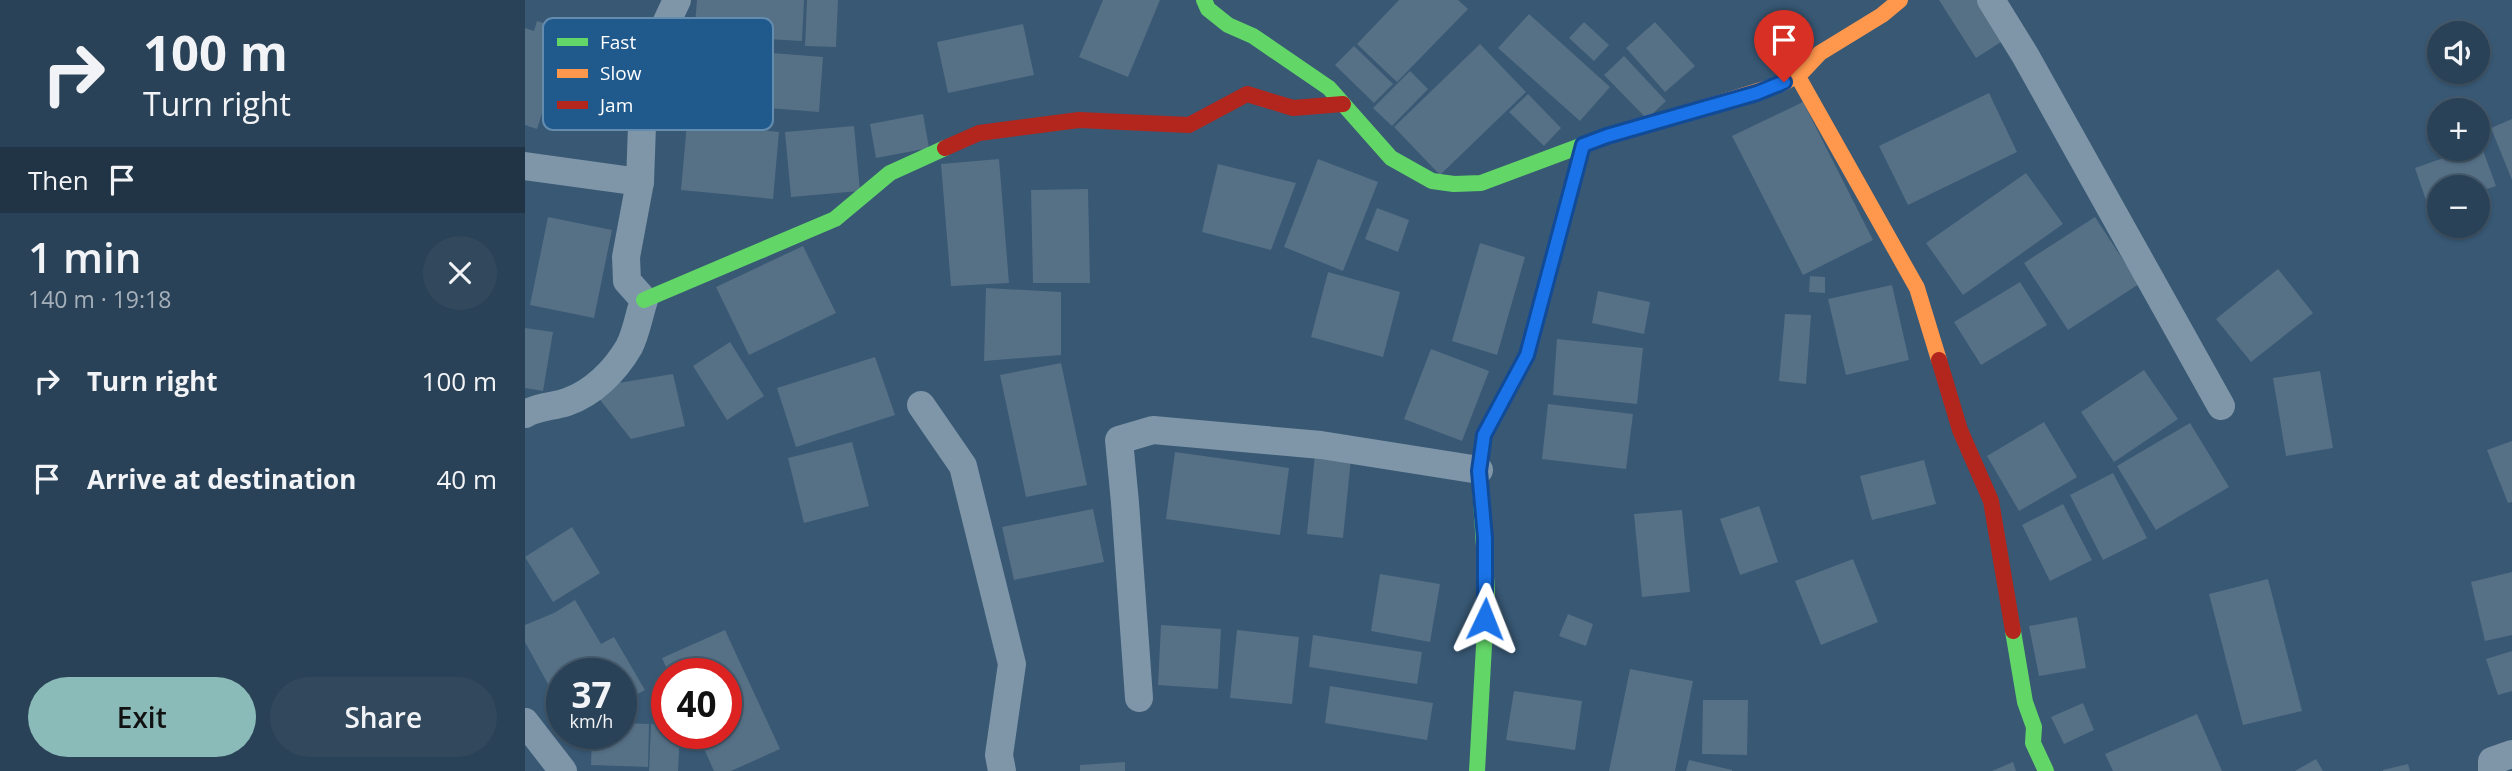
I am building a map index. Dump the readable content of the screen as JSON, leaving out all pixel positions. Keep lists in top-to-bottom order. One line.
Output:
{"legend":["Fast","Slow","Jam"],"page":{"turn":["100 m","Turn right"],"map_buttons":["+","−"],"then":"Then","heading":["1 min","140 m · 19:18"],"list":[{"name":"Turn right","value":"100 m"},{"name":"Arrive at destination","value":"40 m"}],"speed":"37 km/h","limit":"40","buttons":["Exit","Share"]}}
